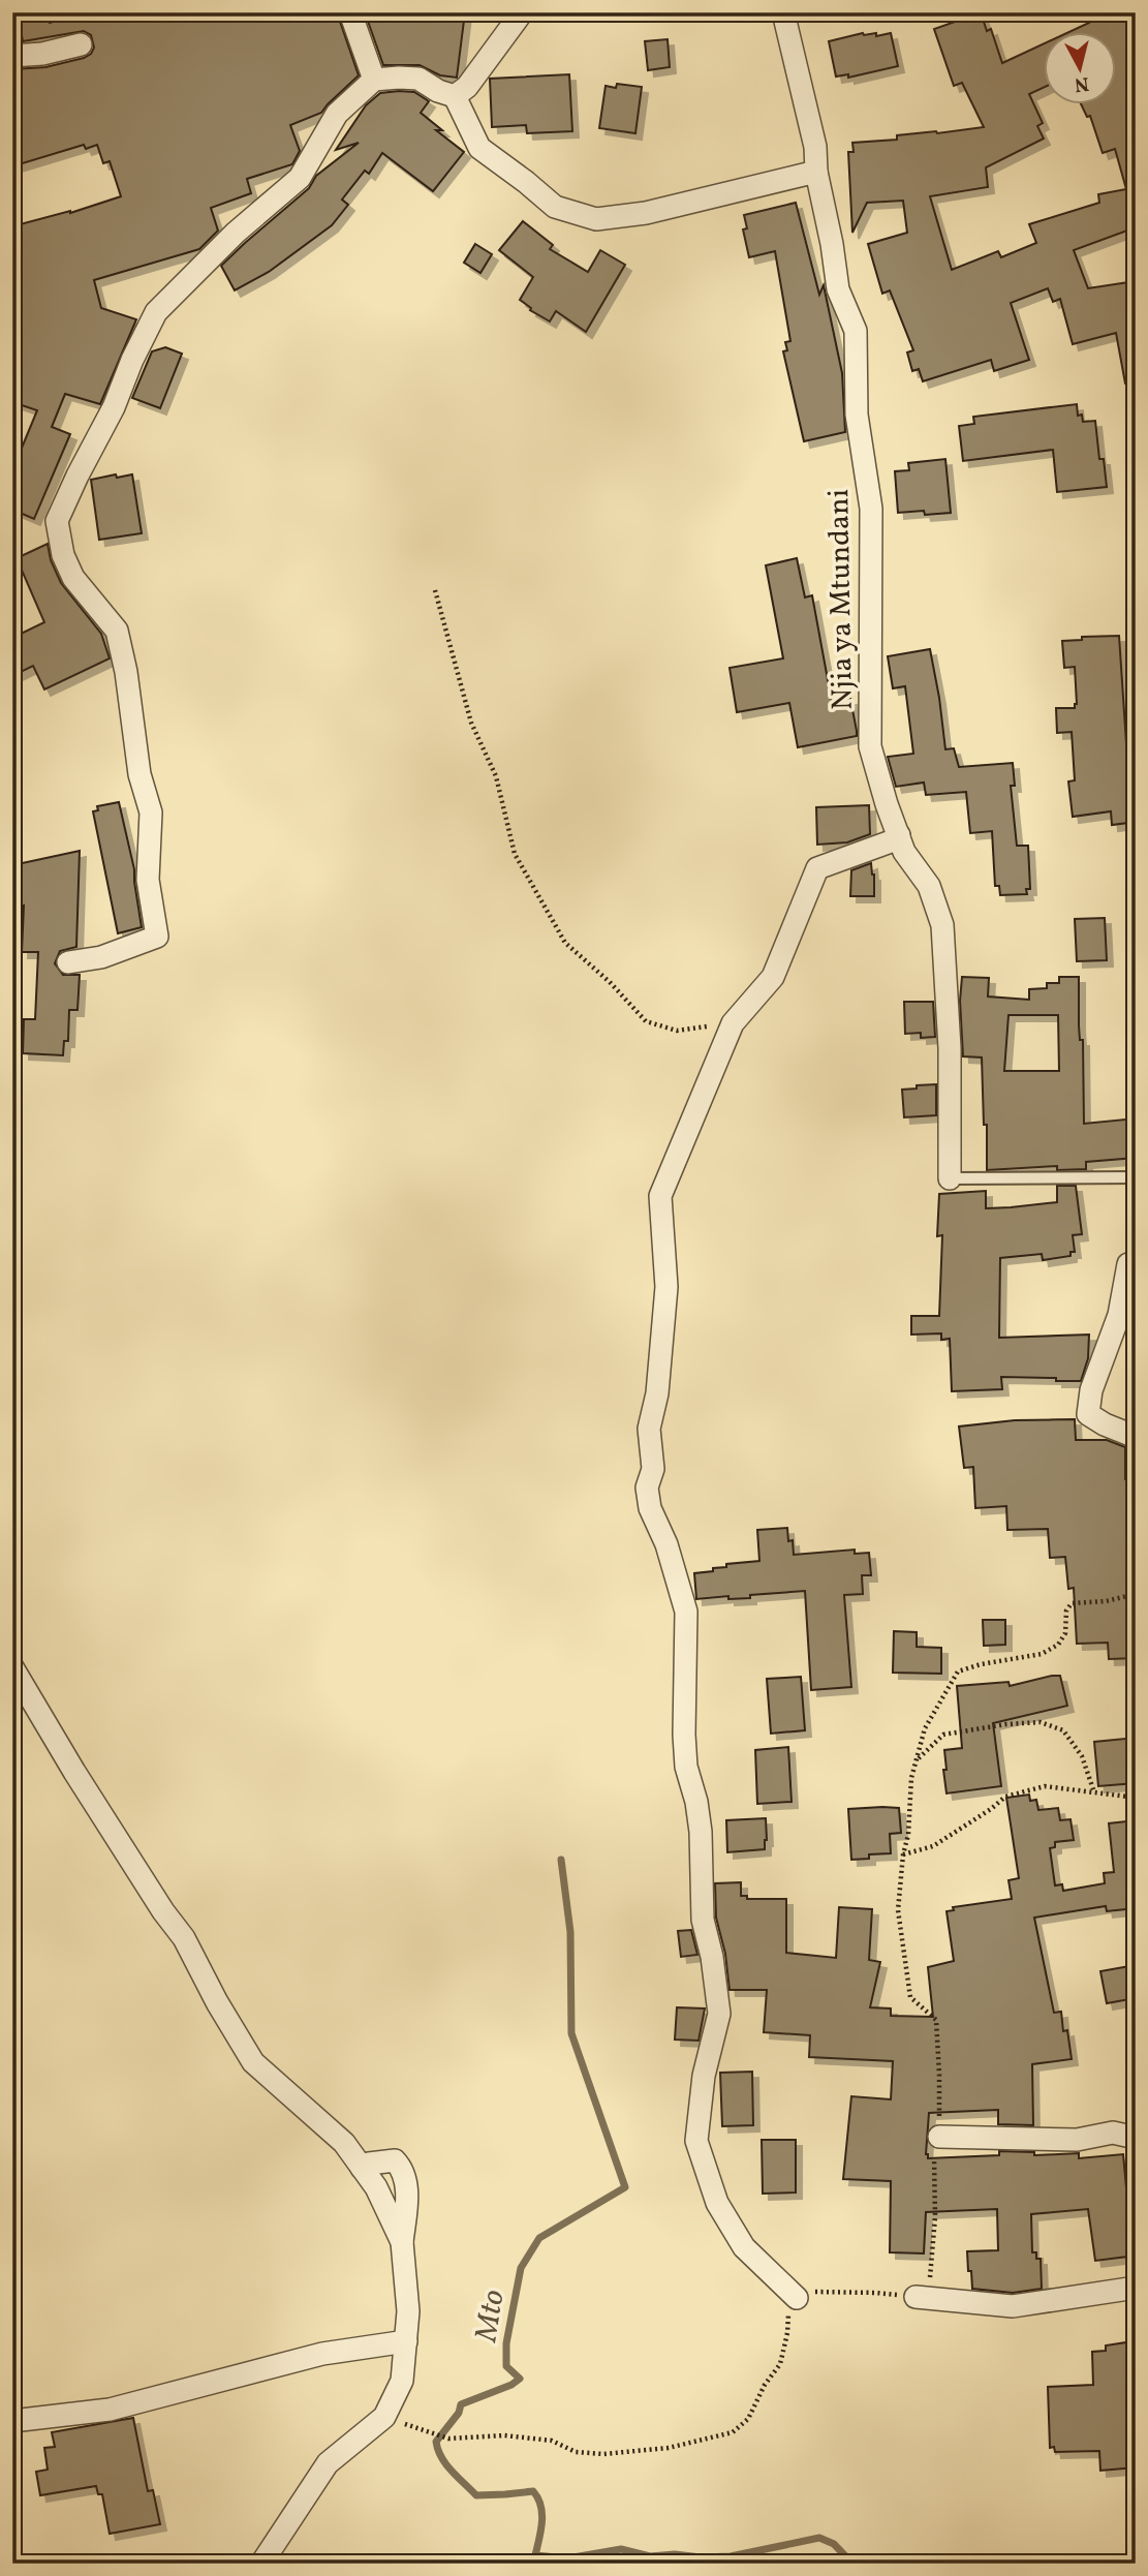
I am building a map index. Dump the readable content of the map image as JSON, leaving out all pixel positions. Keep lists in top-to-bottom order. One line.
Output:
{"streets":{"street":["Njia ya Mtundani"]},"water":["Mto"],"north":"bottom"}
